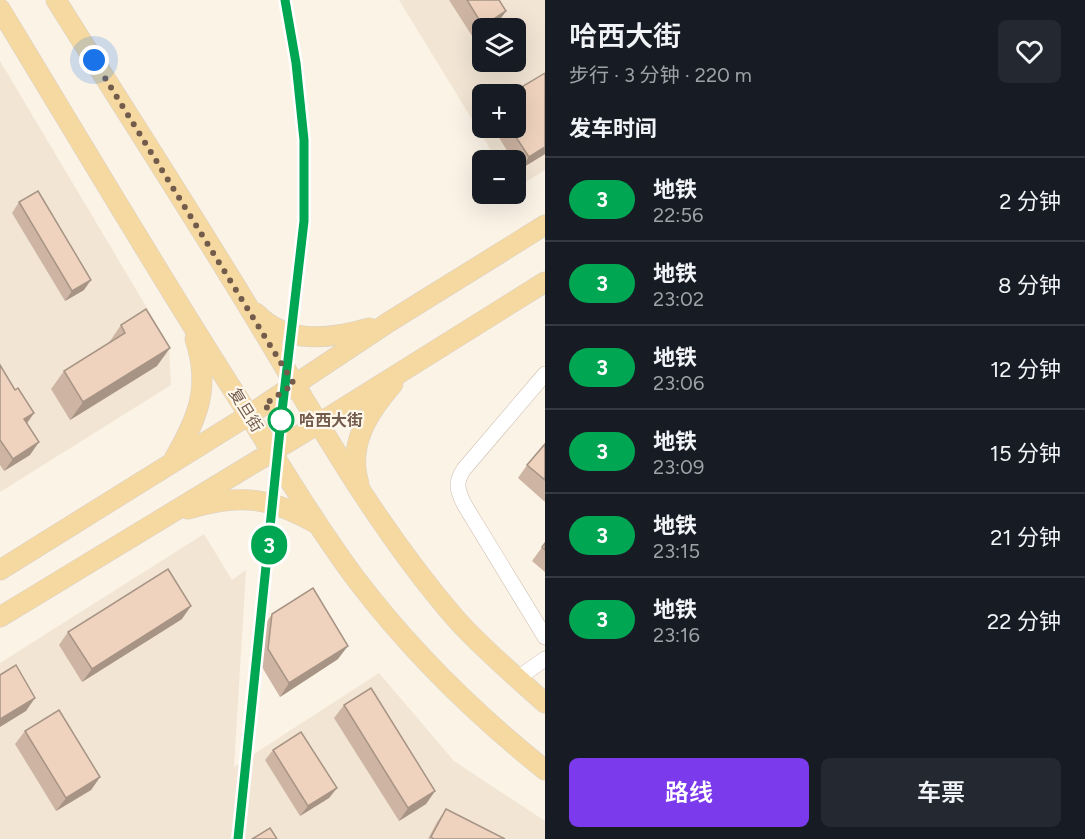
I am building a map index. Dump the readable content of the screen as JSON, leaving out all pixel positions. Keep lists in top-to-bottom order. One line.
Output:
{"streets":{"main road":["复旦街"]},"places":["哈西大街"],"lines":["metro line 3"],"page":{"on_map":"3","heading":[["哈西大街","步行 · 3 分钟 · 220 m"],"发车时间"],"map_buttons":["+","−"],"list":[{"mark":"3","name":"地铁","note":"22:56","value":"2 分钟"},{"mark":"3","name":"地铁","note":"23:02","value":"8 分钟"},{"mark":"3","name":"地铁","note":"23:06","value":"12 分钟"},{"mark":"3","name":"地铁","note":"23:09","value":"15 分钟"},{"mark":"3","name":"地铁","note":"23:15","value":"21 分钟"},{"mark":"3","name":"地铁","note":"23:16","value":"22 分钟"}],"buttons":["路线","车票"]}}
